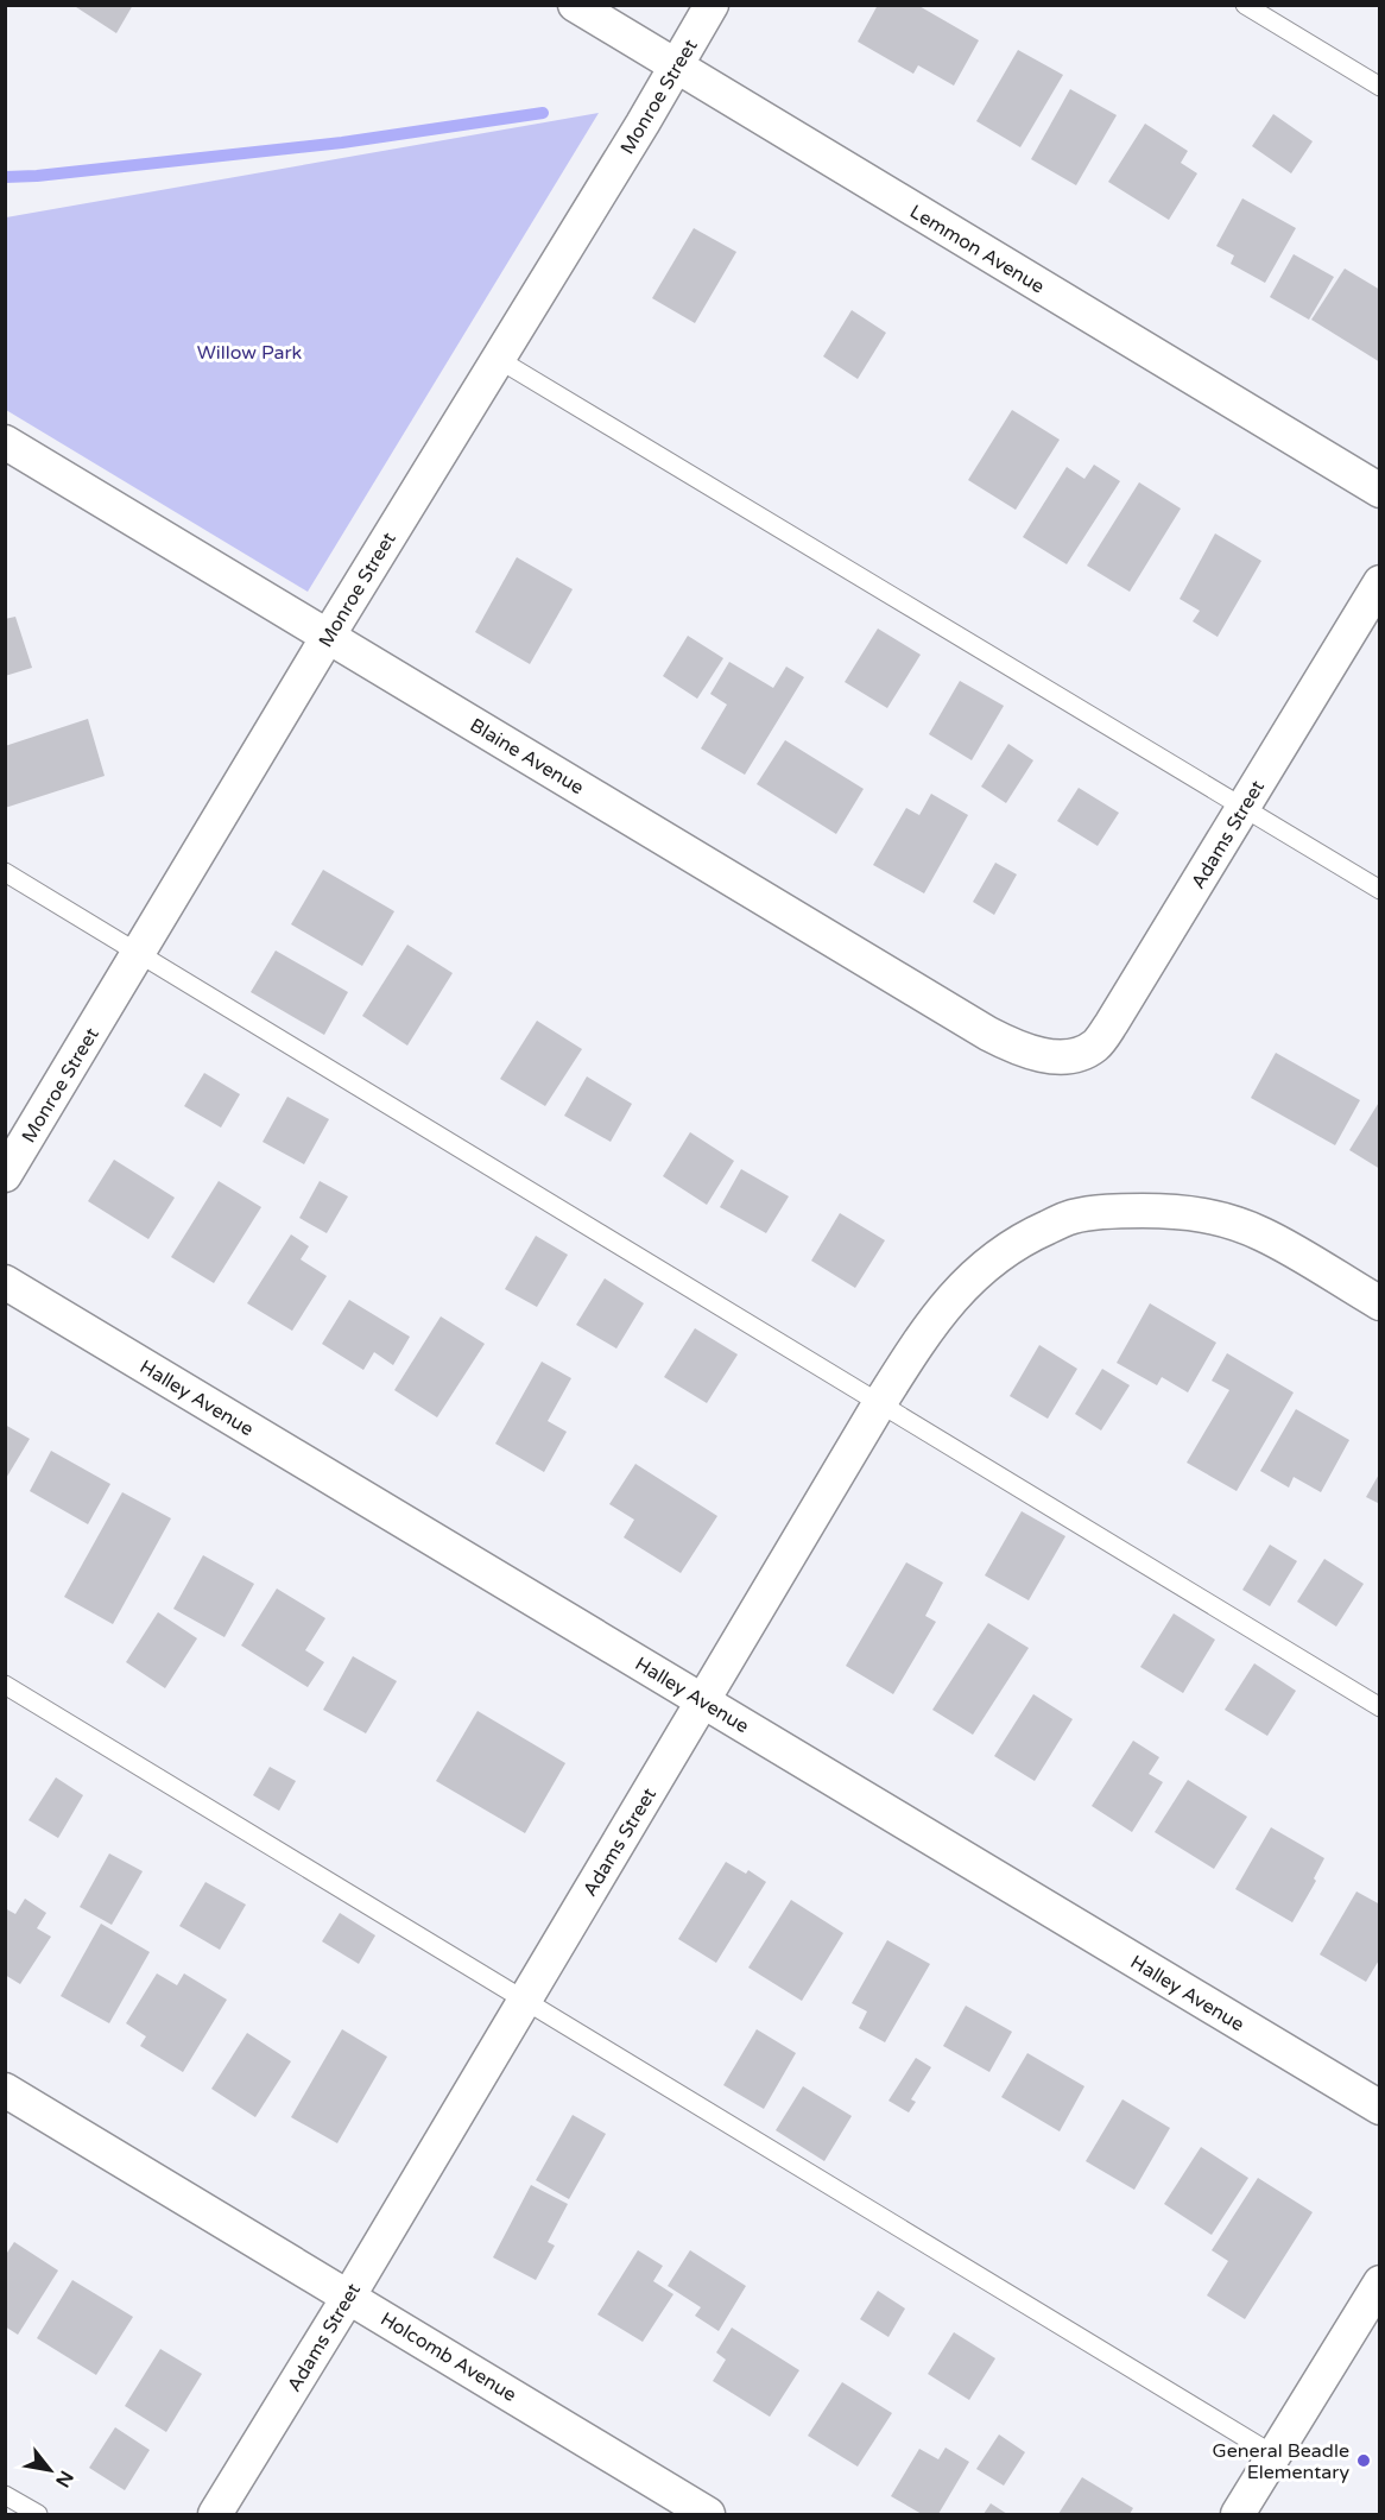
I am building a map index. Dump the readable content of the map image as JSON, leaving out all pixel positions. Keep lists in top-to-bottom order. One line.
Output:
{"streets":{"street":["Monroe Street","Lemmon Avenue","Blaine Avenue","Adams Street","Halley Avenue","Holcomb Avenue"]},"crossings":[["Monroe Street","Lemmon Avenue"],["Monroe Street","Blaine Avenue"],["Blaine Avenue","Adams Street"],["Adams Street","Halley Avenue"],["Adams Street","Holcomb Avenue"]],"parks":["Willow Park"],"places":["General Beadle Elementary"],"north":"bottom right"}
